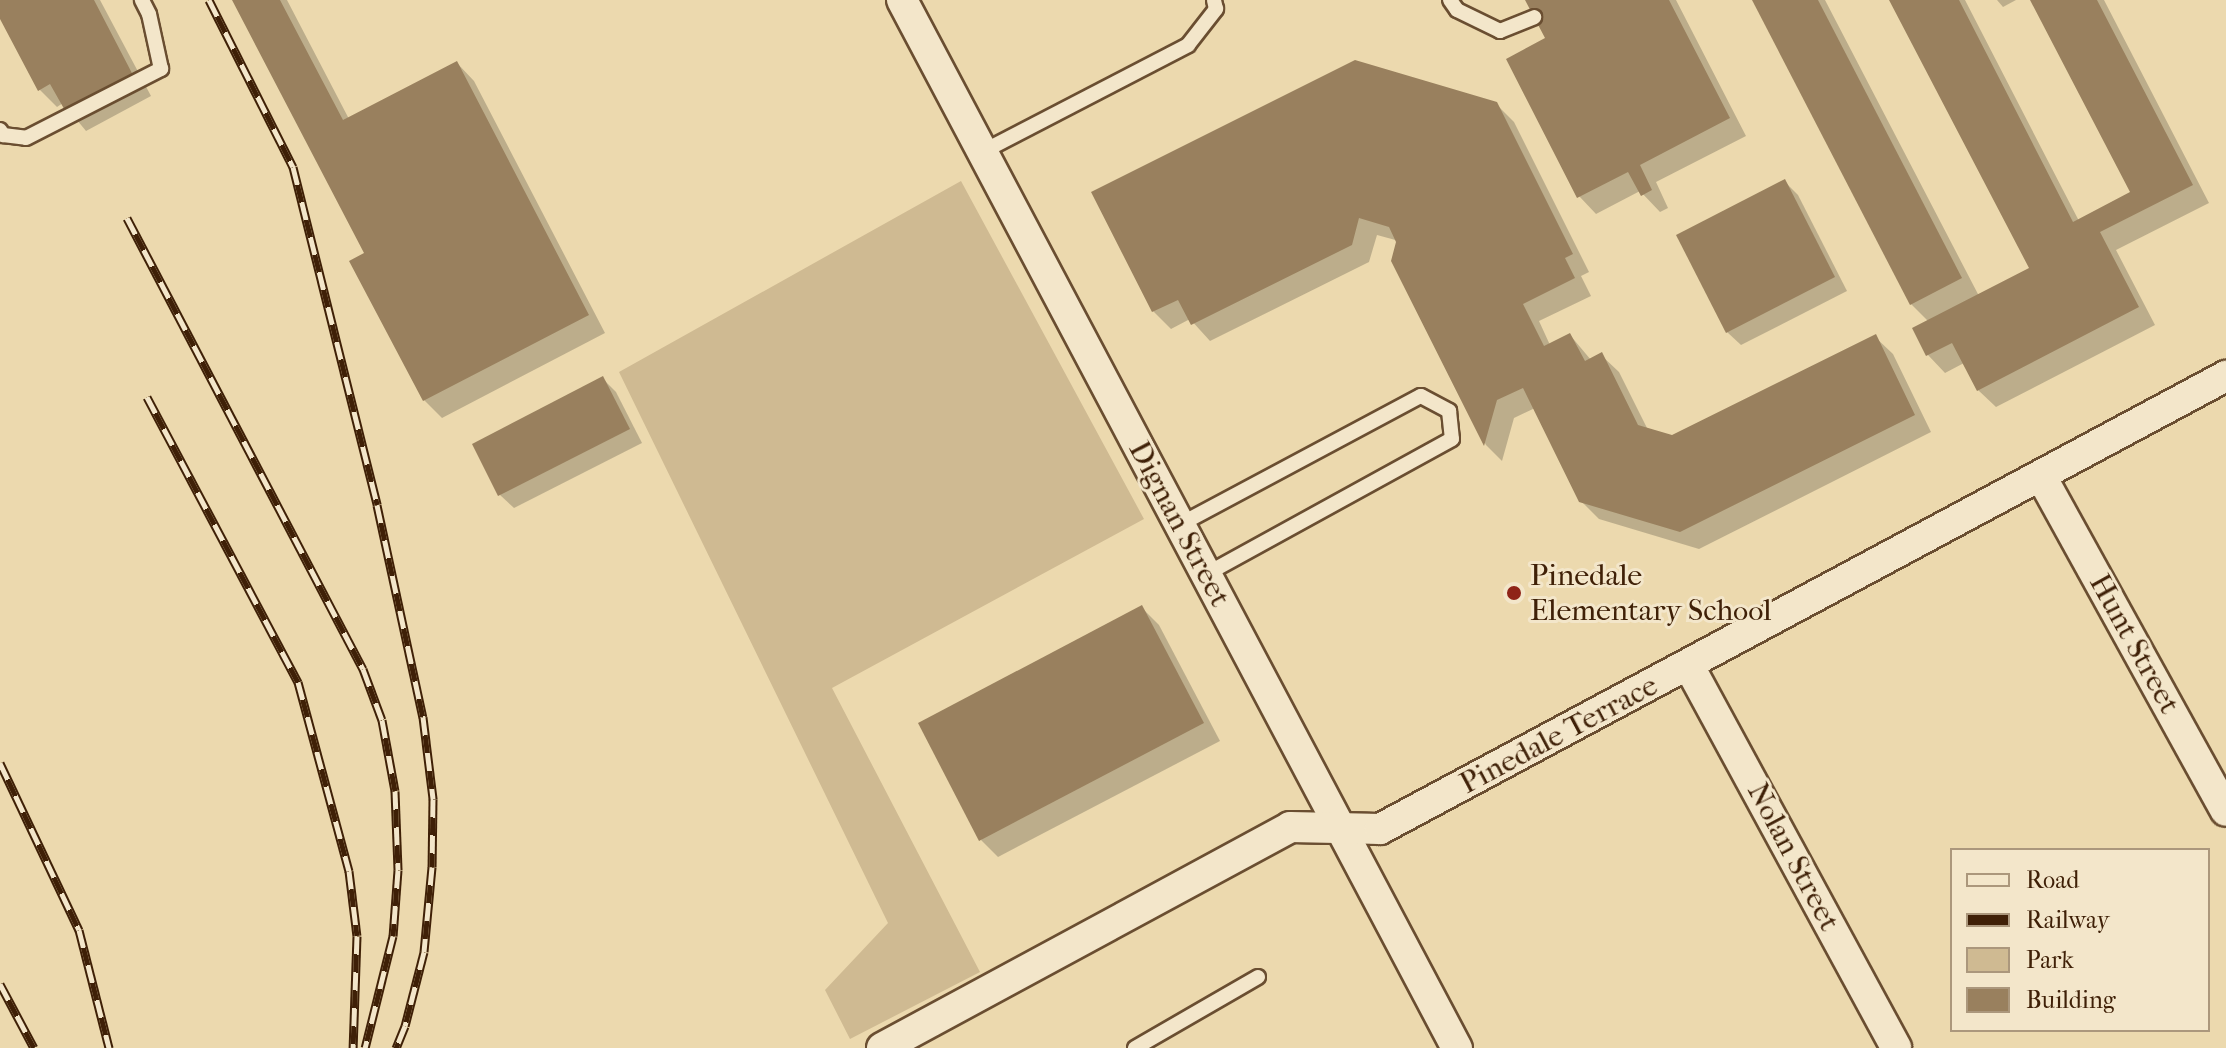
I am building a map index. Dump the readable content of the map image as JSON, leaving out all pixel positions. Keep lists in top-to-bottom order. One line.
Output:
{"streets":{"street":["Dignan Street","Hunt Street","Pinedale Terrace","Nolan Street"]},"crossings":[["Dignan Street","Pinedale Terrace"],["Hunt Street","Pinedale Terrace"],["Pinedale Terrace","Nolan Street"]],"places":["Pinedale Elementary School"],"legend":["Road","Railway","Park","Building"]}
